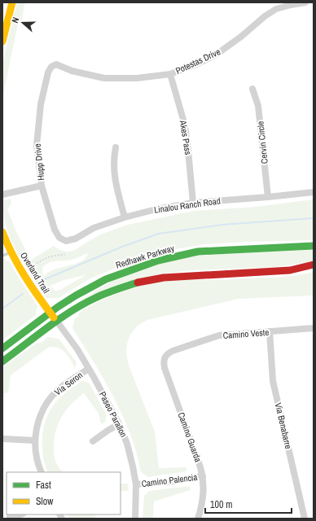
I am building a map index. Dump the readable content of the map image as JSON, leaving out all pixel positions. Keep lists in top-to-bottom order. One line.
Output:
{"streets":{"main road":["Redhawk Parkway","Overland Trail"],"street":["Potestas Drive","Akes Pass","Cervin Circle","Hupp Drive","Linalou Ranch Road","Camino Veste","Via Seron","Paseo Parallon","Via Benabarre","Camino Guarda","Camino Palencia"]},"crossings":[["Potestas Drive","Akes Pass"],["Potestas Drive","Hupp Drive"],["Akes Pass","Linalou Ranch Road"],["Cervin Circle","Linalou Ranch Road"],["Hupp Drive","Linalou Ranch Road"],["Redhawk Parkway","Overland Trail"],["Overland Trail","Paseo Parallon"],["Camino Veste","Via Benabarre"],["Camino Veste","Camino Guarda"],["Via Seron","Paseo Parallon"],["Paseo Parallon","Camino Palencia"],["Camino Guarda","Camino Palencia"]],"legend":["Fast","Slow"],"scale_bar":"100 m","north":"left"}
